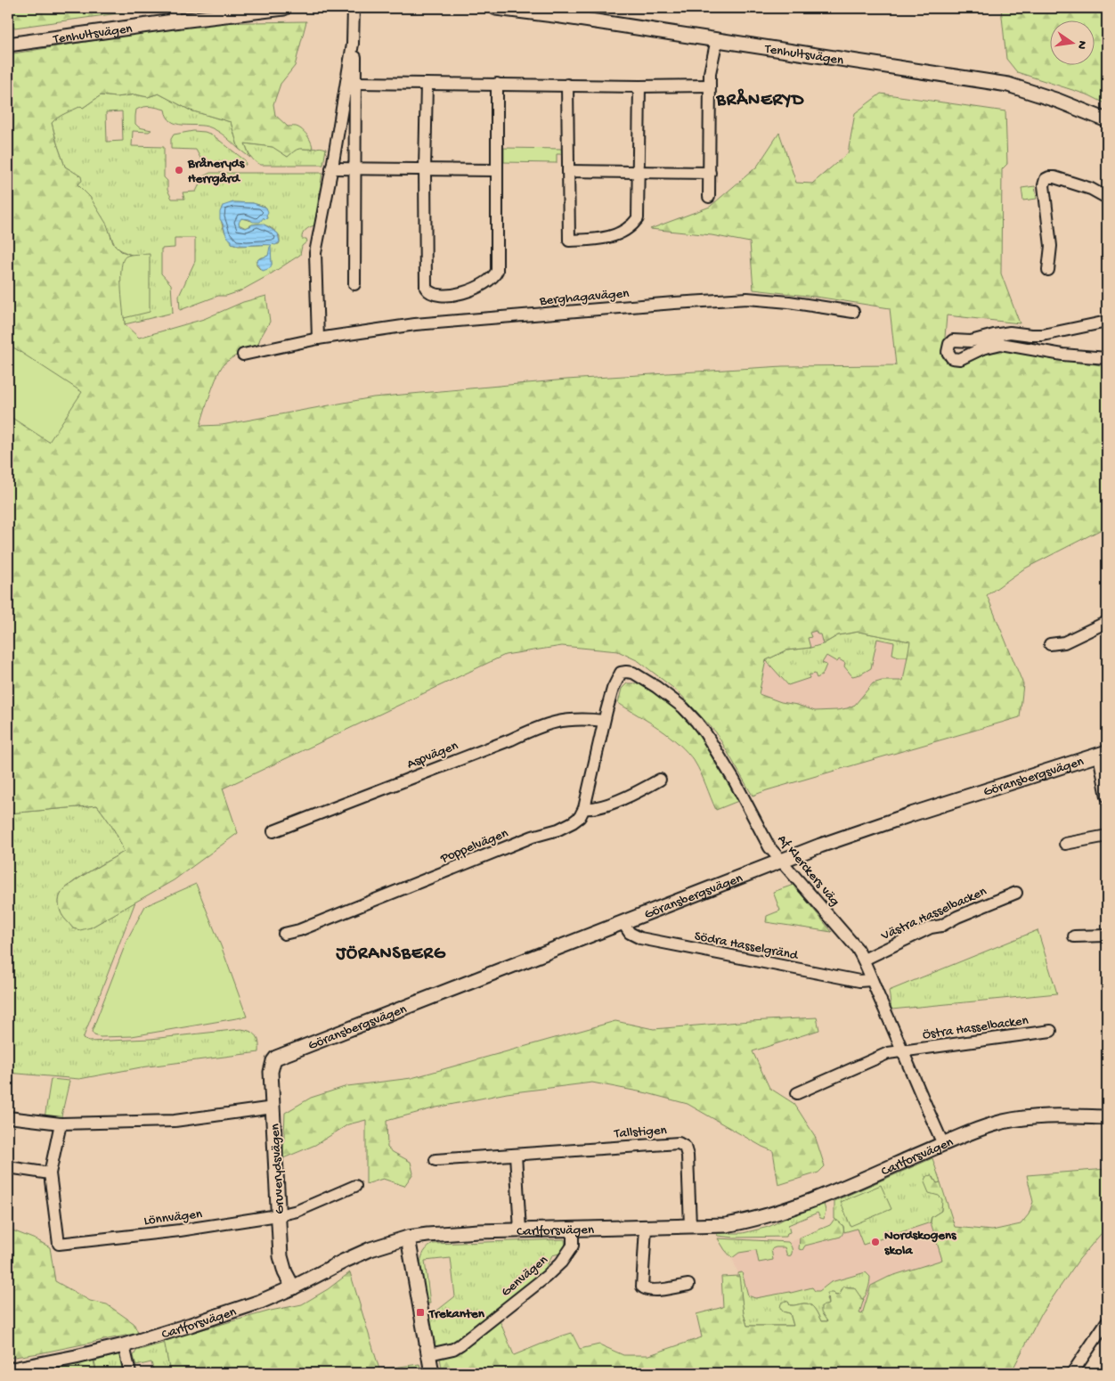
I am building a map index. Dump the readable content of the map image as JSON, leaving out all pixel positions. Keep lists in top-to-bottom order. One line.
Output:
{"streets":{"street":["Tenhultsvägen","Berghagavägen","Aspvägen","Göransbergsvägen","Poppelvägen","Af Klerckers väg","Västra Hasselbacken","Södra Hasselgränd","Östra Hasselbacken","Tallstigen","Carlforsvägen","Gruverydsvägen","Lönnvägen","Genvägen"]},"crossings":[["Aspvägen","Af Klerckers väg"],["Göransbergsvägen","Af Klerckers väg"],["Göransbergsvägen","Södra Hasselgränd"],["Göransbergsvägen","Gruverydsvägen"],["Af Klerckers väg","Västra Hasselbacken"],["Af Klerckers väg","Södra Hasselgränd"],["Af Klerckers väg","Östra Hasselbacken"],["Af Klerckers väg","Carlforsvägen"],["Tallstigen","Carlforsvägen"],["Carlforsvägen","Gruverydsvägen"],["Carlforsvägen","Genvägen"],["Gruverydsvägen","Lönnvägen"]],"districts":["BRÅNERYD","JÖRANSBERG"],"places":{"other":["Bråneryds Herrgård","Nordskogens skola"],"transit":["Trekanten"]},"north":"right"}
